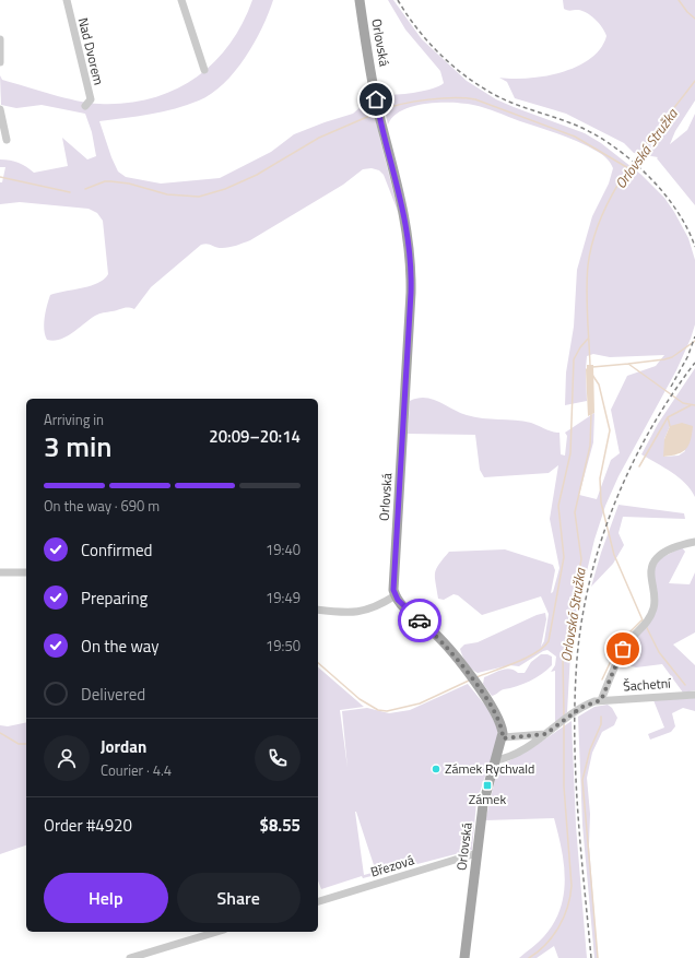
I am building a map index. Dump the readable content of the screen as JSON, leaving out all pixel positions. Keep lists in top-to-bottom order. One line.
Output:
{"streets":{"main road":["Orlovská"],"street":["Nad Dvorem","Šachetní","Březová"]},"crossings":[["Orlovská","Šachetní"],["Orlovská","Březová"]],"water":["Orlovská Stružka"],"places":{"other":["Zámek Rychvald"],"transit":["Zámek"]},"page":{"heading":["3 min","Arriving in","20:09–20:14"],"panel":["Jordan","Courier · 4.4","Order #4920","$8.55"],"bar":"On the way · 690 m","list":[["Confirmed","19:40"],["Preparing","19:49"],["On the way","19:50"],"Delivered"],"buttons":["Help","Share"]}}
